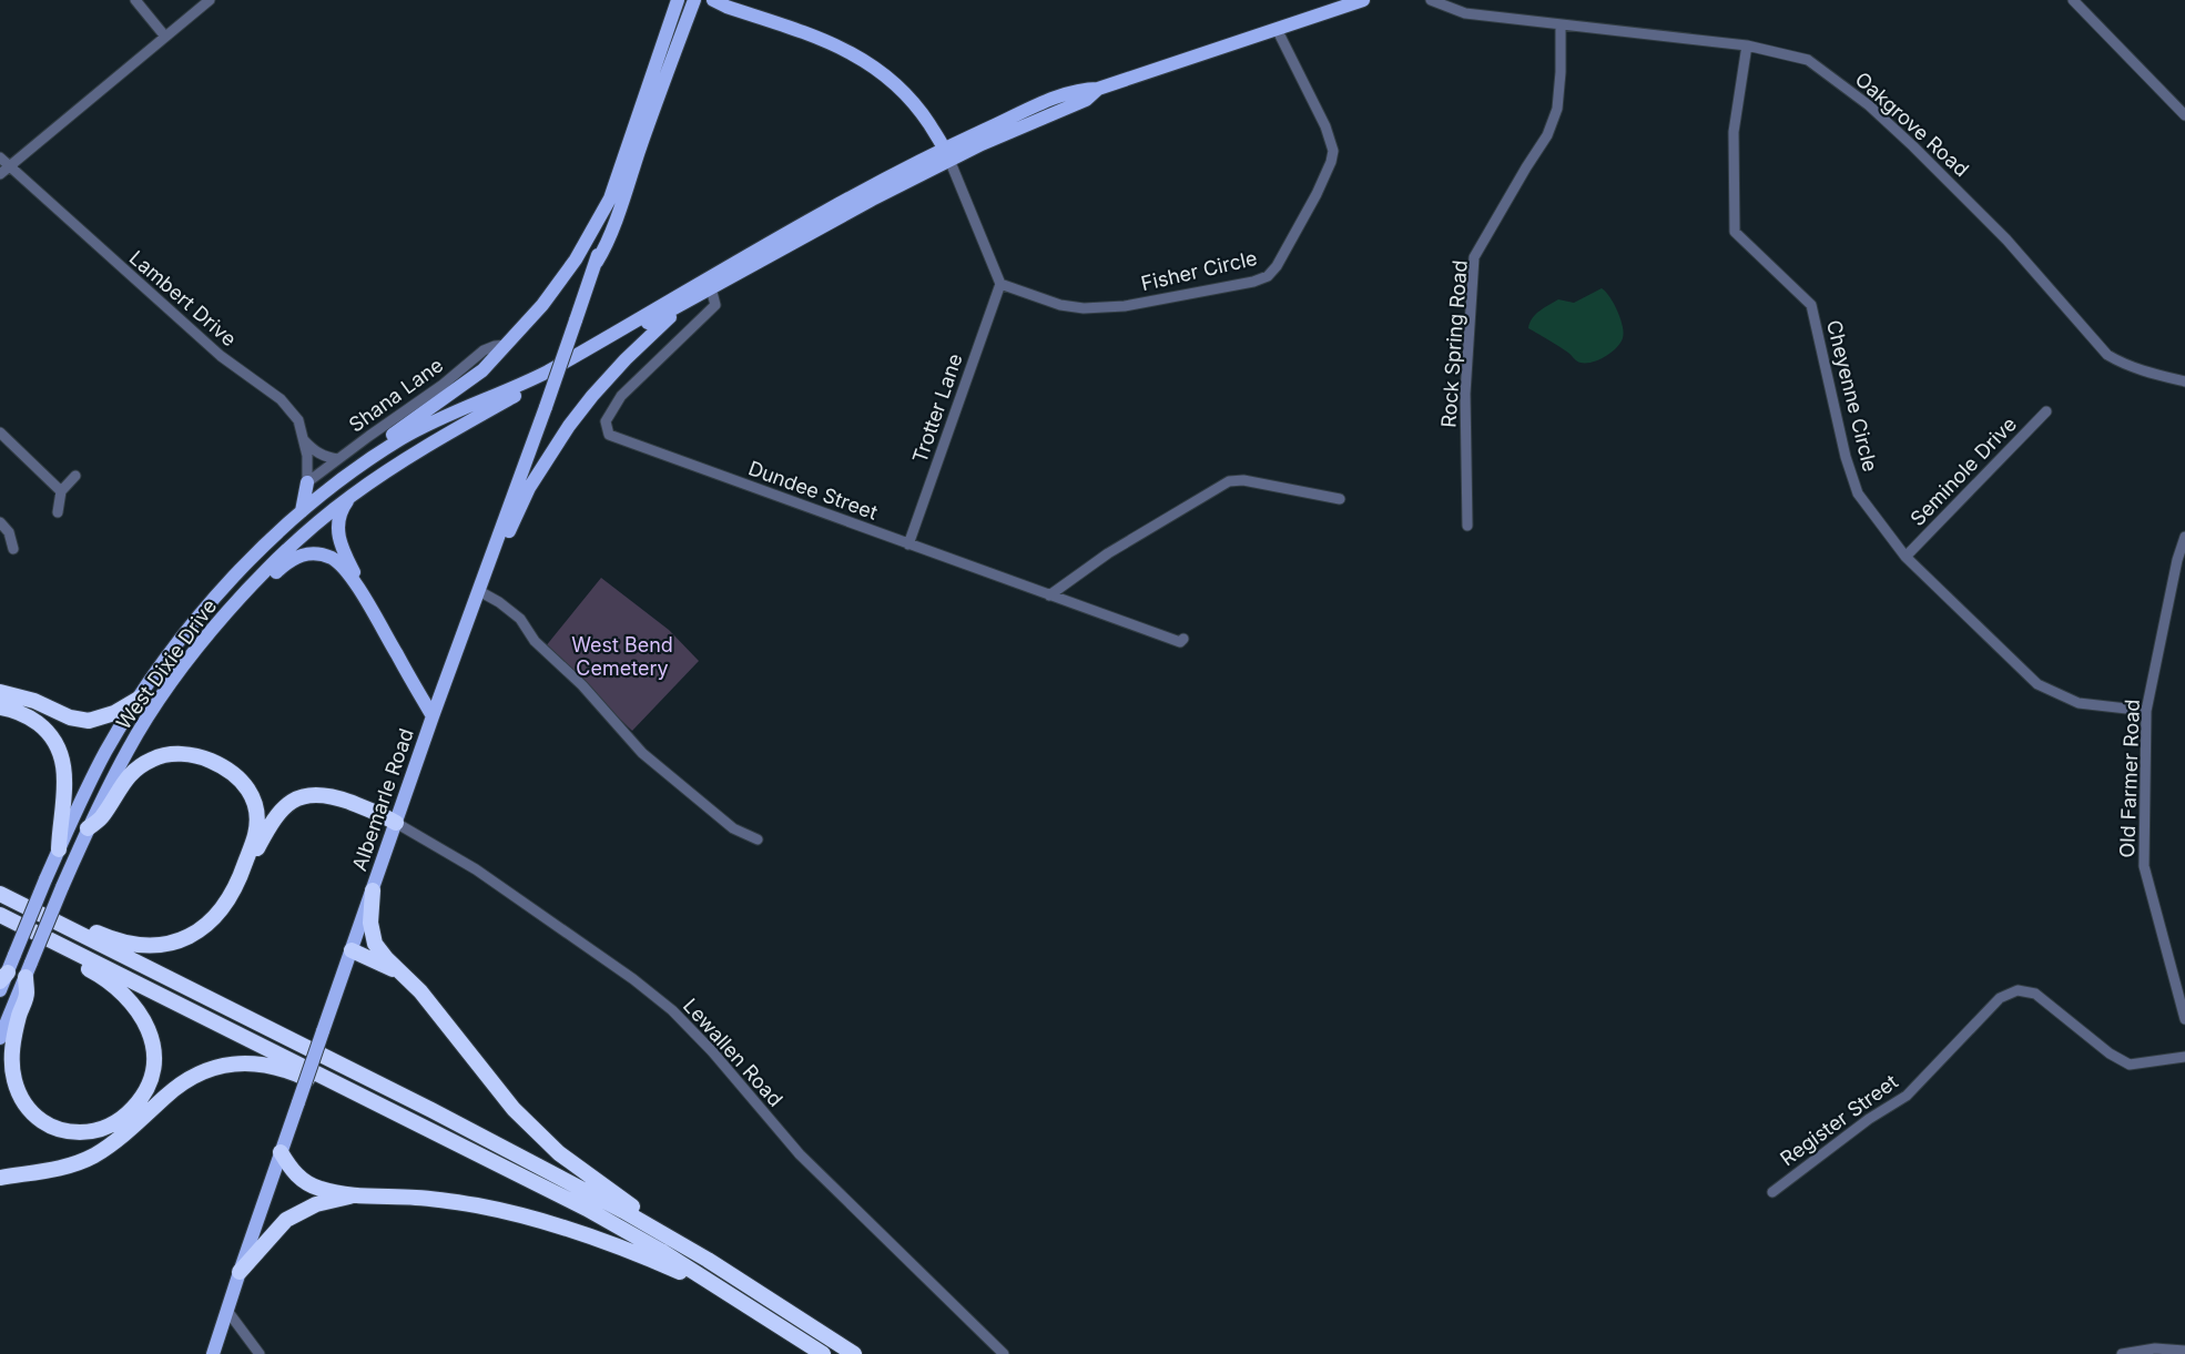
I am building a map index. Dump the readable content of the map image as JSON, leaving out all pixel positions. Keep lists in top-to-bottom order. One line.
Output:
{"streets":{"main road":["West Dixie Drive","Albemarle Road"],"street":["Oakgrove Road","Fisher Circle","Lambert Drive","Rock Spring Road","Shana Lane","Cheyenne Circle","Trotter Lane","Seminole Drive","Dundee Street","Old Farmer Road","Lewallen Road","Register Street"]},"crossings":[["Oakgrove Road","Rock Spring Road"],["Oakgrove Road","Cheyenne Circle"],["Fisher Circle","Trotter Lane"],["Lambert Drive","Shana Lane"],["Cheyenne Circle","Seminole Drive"],["Cheyenne Circle","Old Farmer Road"],["Trotter Lane","Dundee Street"],["Albemarle Road","Lewallen Road"]],"parks":["West Bend Cemetery"]}
